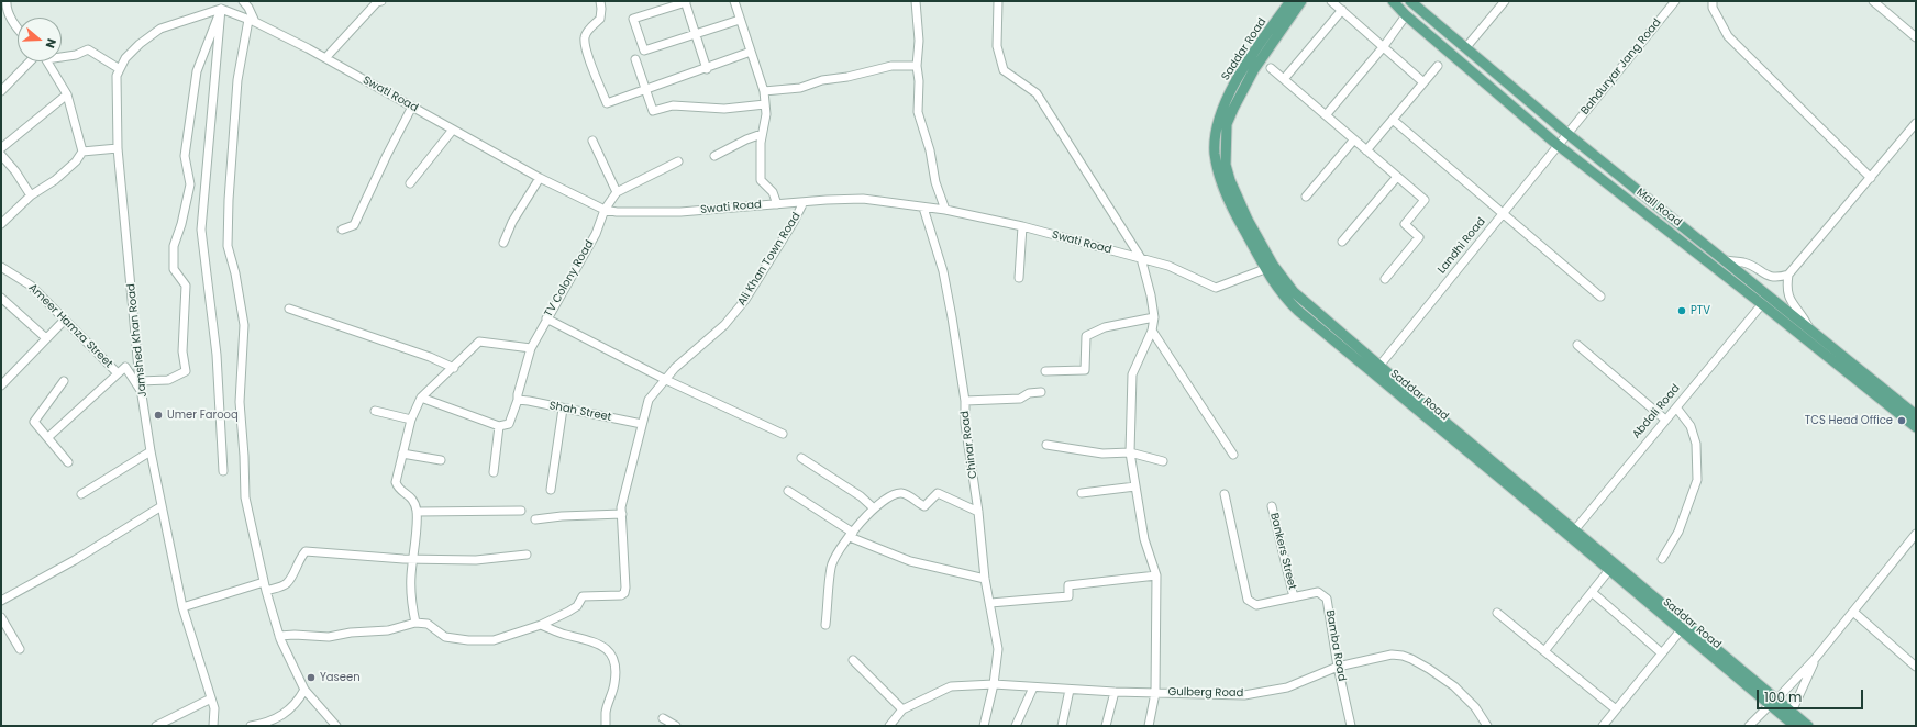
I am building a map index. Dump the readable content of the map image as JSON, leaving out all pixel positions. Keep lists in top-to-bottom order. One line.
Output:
{"streets":{"main road":["Saddar Road","Mall Road"],"street":["Bahduryar Jang Road","Swati Road","Landhi Road","Ali Khan Town Road","TV Colony Road","Ameer Hamza Street","Jamshed Khan Road","Shah Street","Abdali Road","Chinar Road","Bankers Street","Bamba Road","Gulberg Road"]},"crossings":[["Saddar Road","Swati Road"],["Saddar Road","Landhi Road"],["Saddar Road","Abdali Road"],["Bahduryar Jang Road","Mall Road"],["Bahduryar Jang Road","Landhi Road"],["Swati Road","Ali Khan Town Road"],["Swati Road","TV Colony Road"],["Swati Road","Jamshed Khan Road"],["Swati Road","Chinar Road"],["Mall Road","Landhi Road"],["Mall Road","Abdali Road"],["Ali Khan Town Road","Shah Street"],["TV Colony Road","Shah Street"],["Chinar Road","Gulberg Road"],["Bankers Street","Bamba Road"],["Bamba Road","Gulberg Road"]],"places":["PTV","Umer Farooq","TCS Head Office","Yaseen"],"scale_bar":"100 m","north":"right"}
